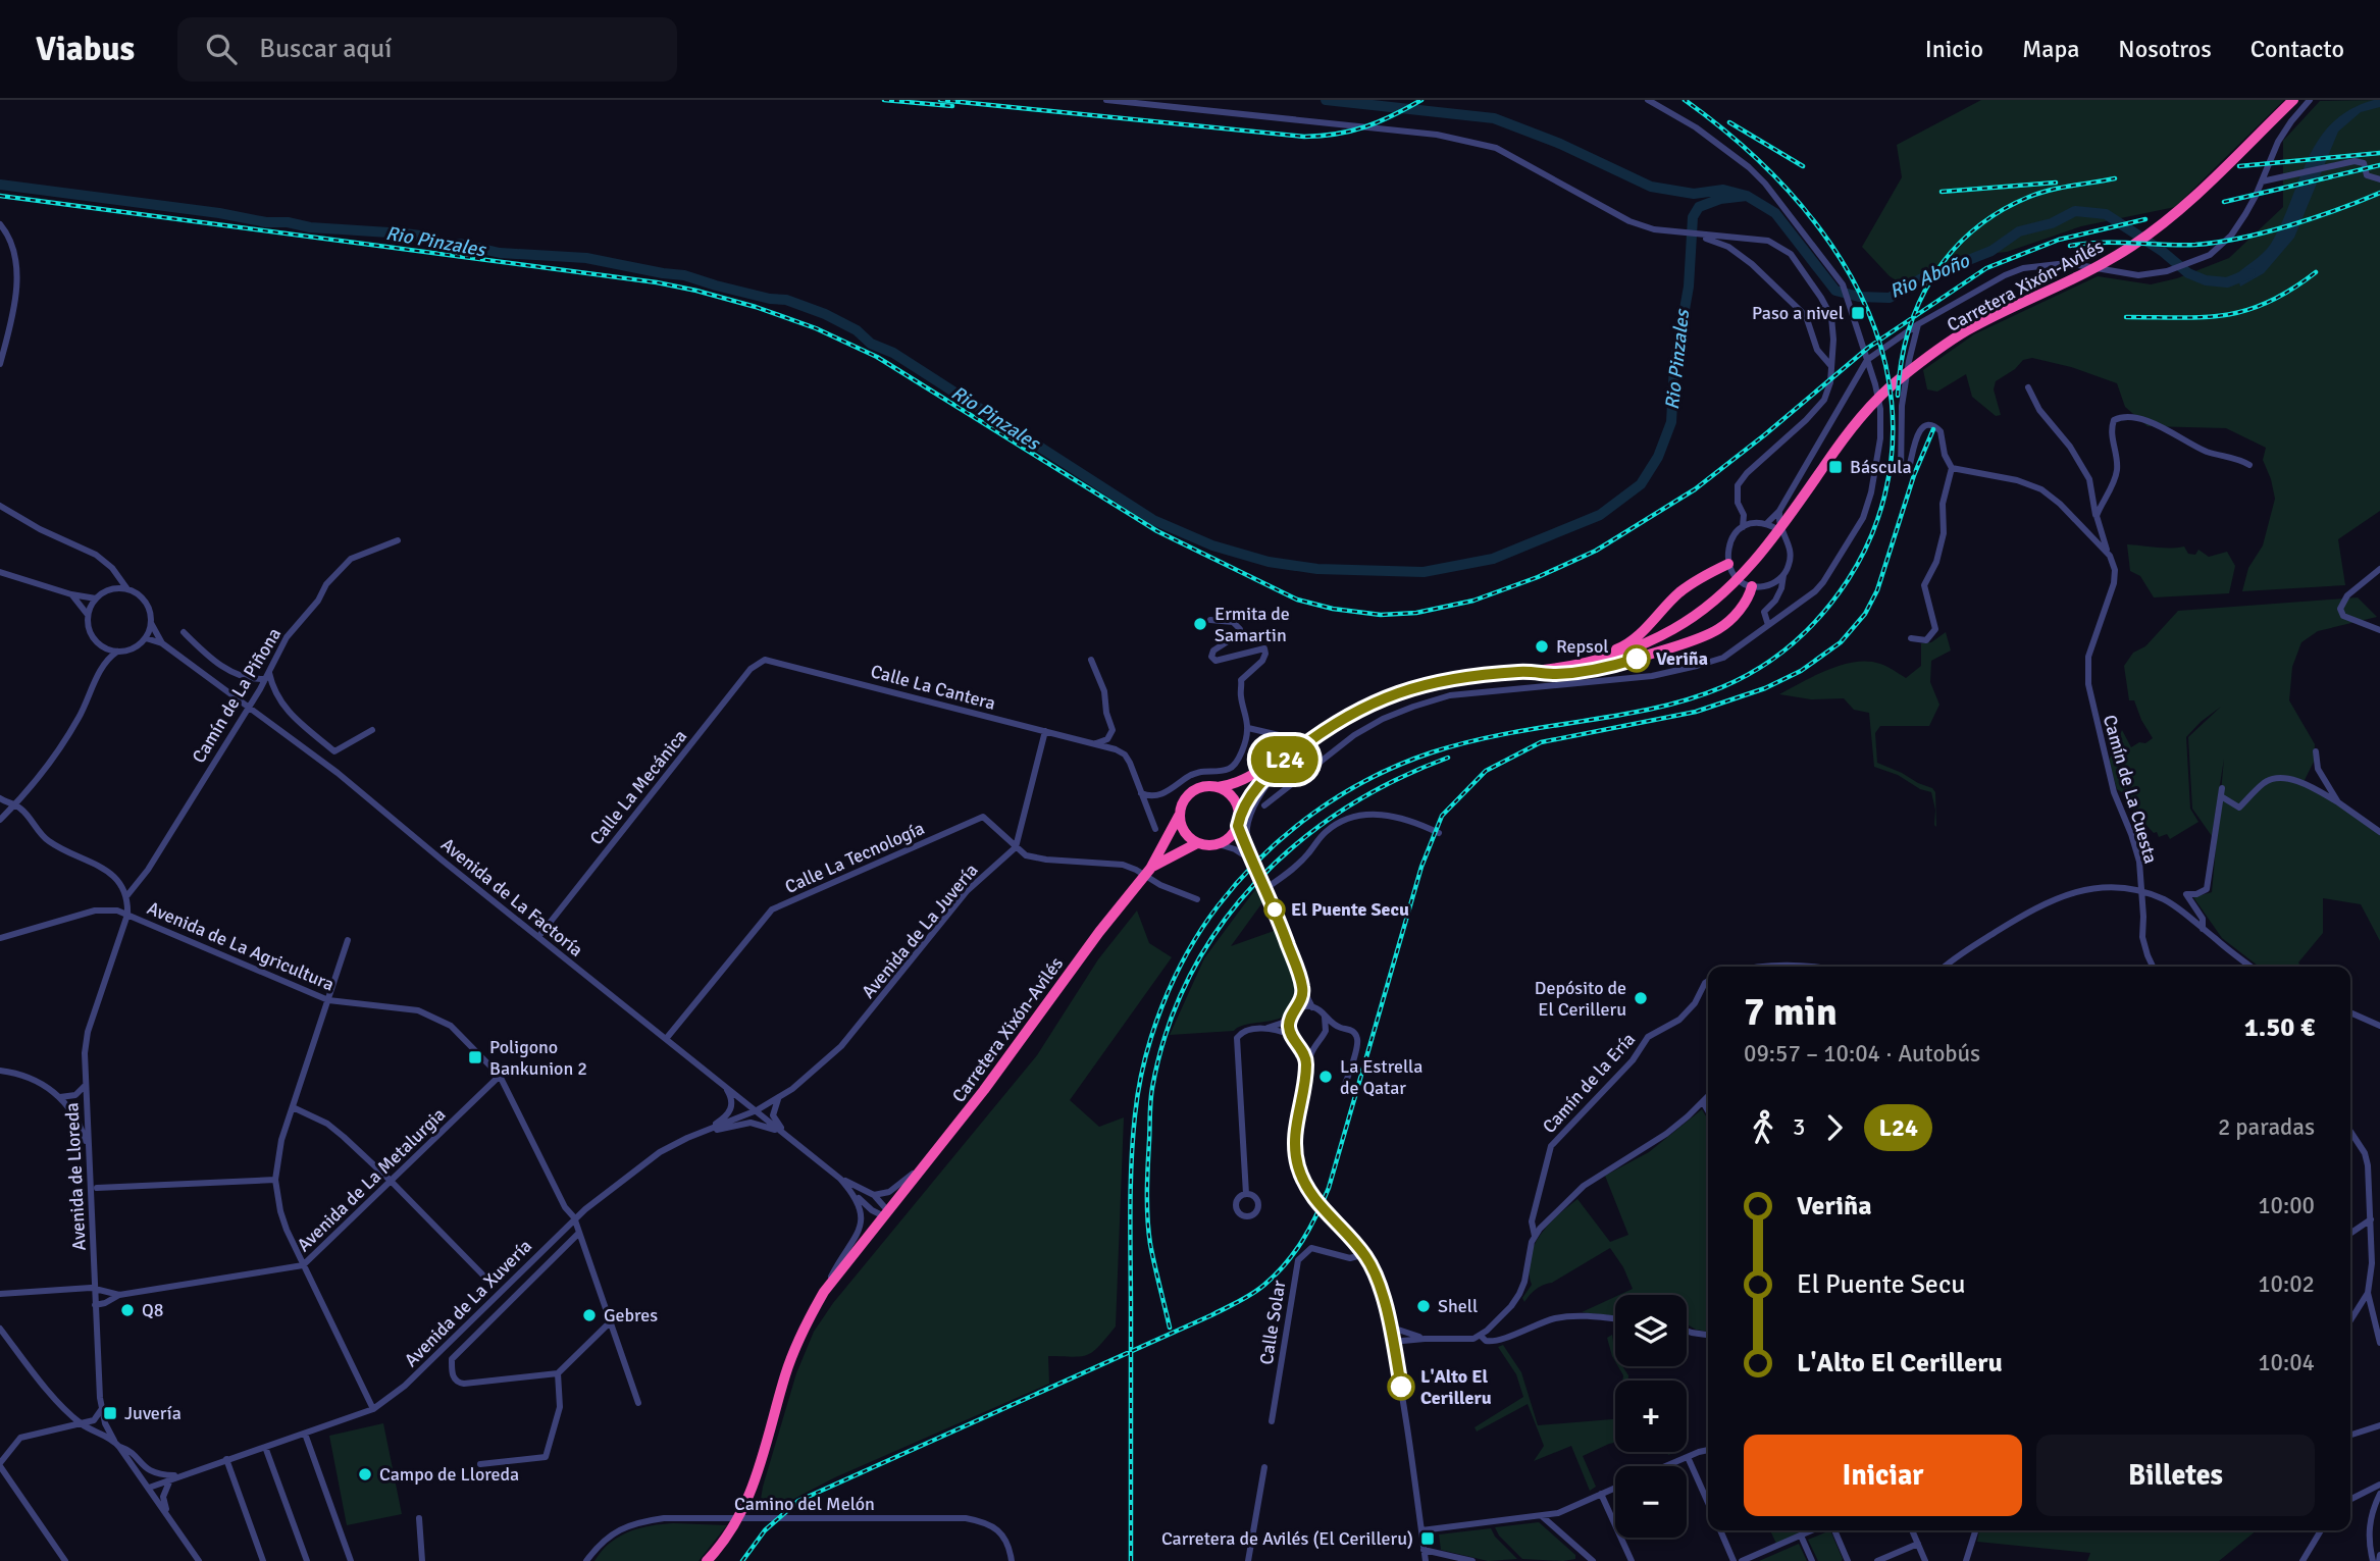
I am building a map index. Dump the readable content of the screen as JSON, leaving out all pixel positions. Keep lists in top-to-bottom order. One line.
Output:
{"streets":{"highway":["Carretera Xixón-Avilés"],"street":["Calle La Cantera","Camín de La Piñona","Calle La Mecánica","Camín de La Cuesta","Calle La Tecnología","Avenida de La Factoría","Avenida de La Juvería","Avenida de La Agricultura","Camín de la Ería","Avenida de Lloreda","Avenida de La Metalurgia","Avenida de La Xuvería","Calle Solar","Camino del Melón"]},"crossings":[["Carretera Xixón-Avilés","Avenida de La Factoría"],["Calle La Cantera","Calle La Mecánica"],["Camín de La Piñona","Avenida de Lloreda"],["Calle La Mecánica","Avenida de La Factoría"],["Calle La Tecnología","Avenida de La Factoría"],["Calle La Tecnología","Avenida de La Juvería"],["Avenida de La Factoría","Avenida de La Juvería"],["Avenida de La Factoría","Avenida de La Xuvería"],["Avenida de La Juvería","Avenida de La Xuvería"],["Avenida de La Agricultura","Avenida de Lloreda"],["Avenida de La Agricultura","Avenida de La Metalurgia"],["Avenida de La Agricultura","Avenida de La Xuvería"]],"water":["Rio Pinzales","Rio Aboño"],"places":{"transit":["Paso a nivel","Báscula","Poligono Bankunion 2","Juvería","Carretera de Avilés (El Cerilleru)"],"other":["Ermita de Samartin","Repsol","Veriña","El Puente Secu","Depósito de El Cerilleru","La Estrella de Qatar","Shell","Q8","Gebres","L'Alto El Cerilleru","Campo de Lloreda"]},"lines":["bus line L24"],"page":{"header":"Viabus","search":"Buscar aquí","nav":["Inicio","Mapa","Nosotros","Contacto"],"on_map":"L24","heading":["7 min","09:57 – 10:04 · Autobús","1.50 €"],"legs":["3","L24","2 paradas"],"list":[{"name":"Veriña","value":"10:00"},{"name":"El Puente Secu","value":"10:02"},{"name":"L'Alto El Cerilleru","value":"10:04"}],"map_buttons":["+","−"],"buttons":["Iniciar","Billetes"]}}
